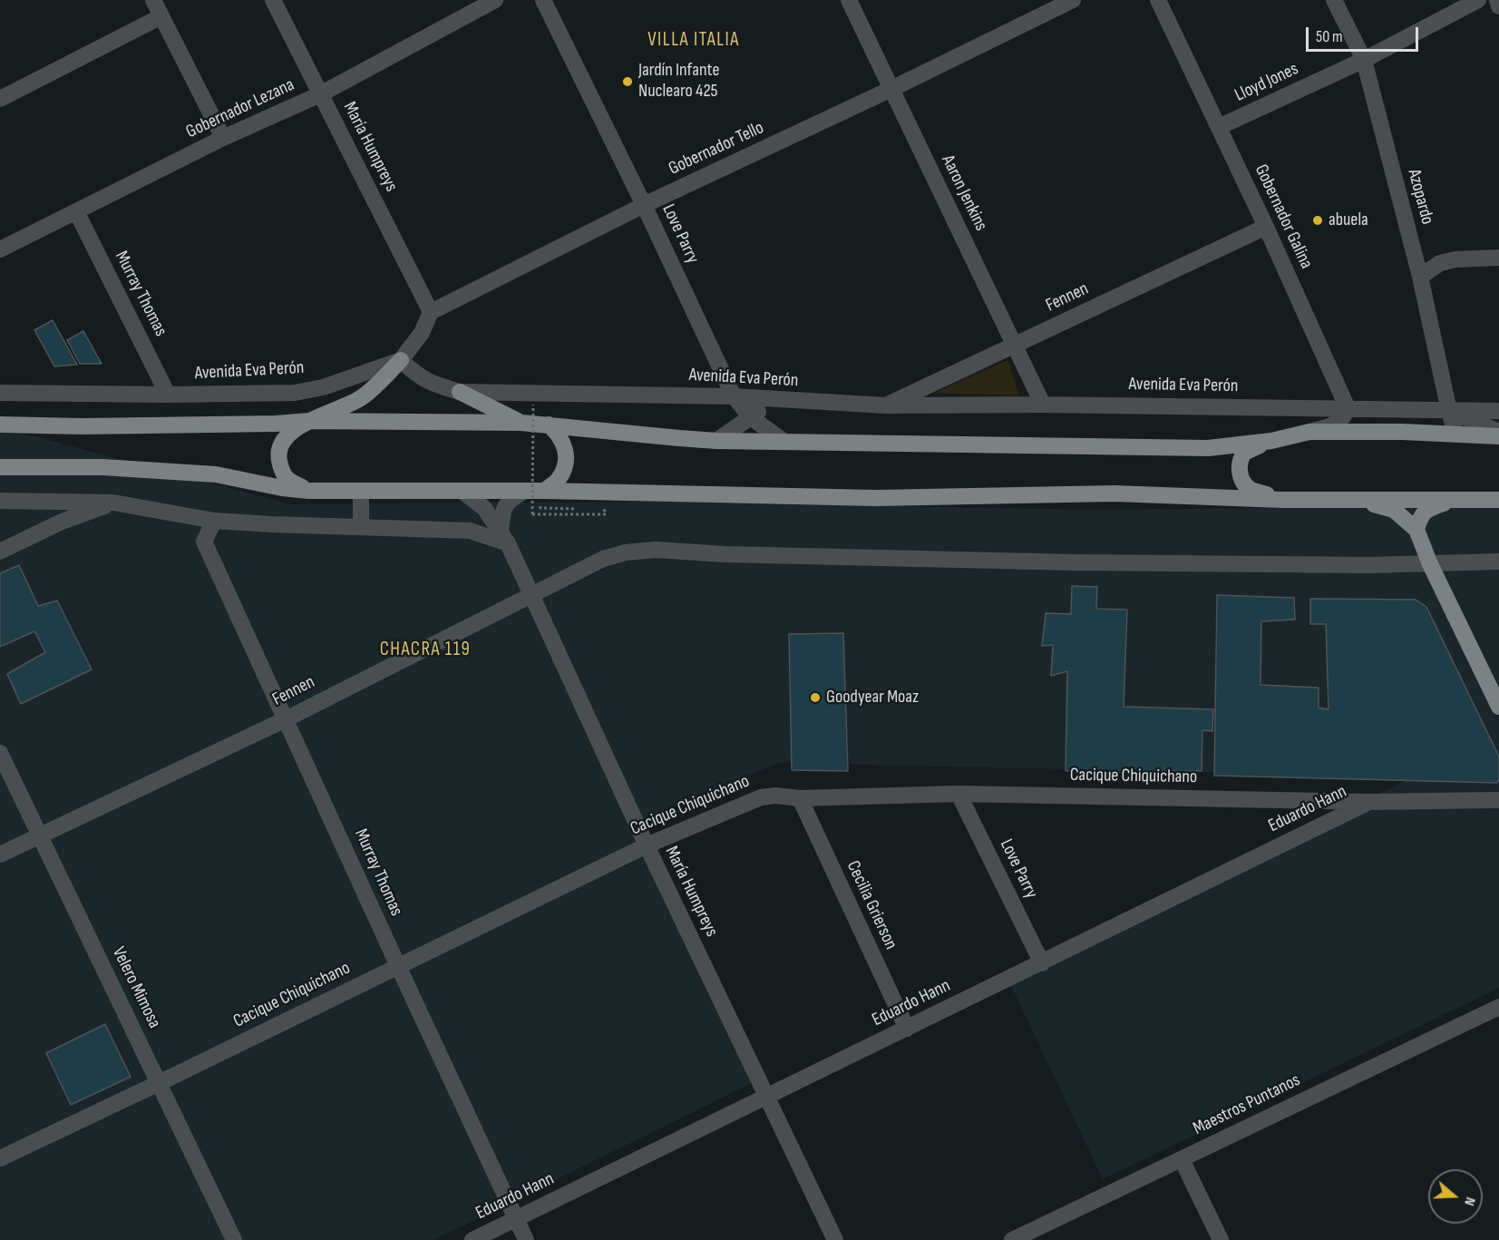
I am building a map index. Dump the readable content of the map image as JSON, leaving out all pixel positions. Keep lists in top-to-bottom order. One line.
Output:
{"streets":{"street":["Lloyd Jones","Gobernador Lezana","María Humpreys","Gobernador Tello","Aaron Jenkins","Azopardo","Gobernador Galina","Love Parry","Murray Thomas","Fennen","Avenida Eva Perón","Cacique Chiquichano","Eduardo Hann","Cecilia Grierson","Velero Mimosa","Maestros Puntanos"]},"crossings":[["Lloyd Jones","Azopardo"],["Lloyd Jones","Gobernador Galina"],["Gobernador Lezana","María Humpreys"],["Gobernador Lezana","Murray Thomas"],["María Humpreys","Gobernador Tello"],["María Humpreys","Fennen"],["María Humpreys","Cacique Chiquichano"],["María Humpreys","Eduardo Hann"],["Gobernador Tello","Aaron Jenkins"],["Gobernador Tello","Love Parry"],["Aaron Jenkins","Fennen"],["Aaron Jenkins","Avenida Eva Perón"],["Azopardo","Avenida Eva Perón"],["Gobernador Galina","Fennen"],["Gobernador Galina","Avenida Eva Perón"],["Love Parry","Avenida Eva Perón"],["Love Parry","Cacique Chiquichano"],["Love Parry","Eduardo Hann"],["Murray Thomas","Fennen"],["Murray Thomas","Avenida Eva Perón"],["Murray Thomas","Cacique Chiquichano"],["Murray Thomas","Eduardo Hann"],["Fennen","Avenida Eva Perón"],["Fennen","Velero Mimosa"],["Cacique Chiquichano","Eduardo Hann"],["Cacique Chiquichano","Cecilia Grierson"],["Cacique Chiquichano","Velero Mimosa"],["Eduardo Hann","Cecilia Grierson"]],"districts":["VILLA ITALIA","CHACRA 119"],"places":["Jardín Infante Nuclearo 425","abuela","Goodyear Moaz"],"scale_bar":"50 m","north":"right"}
